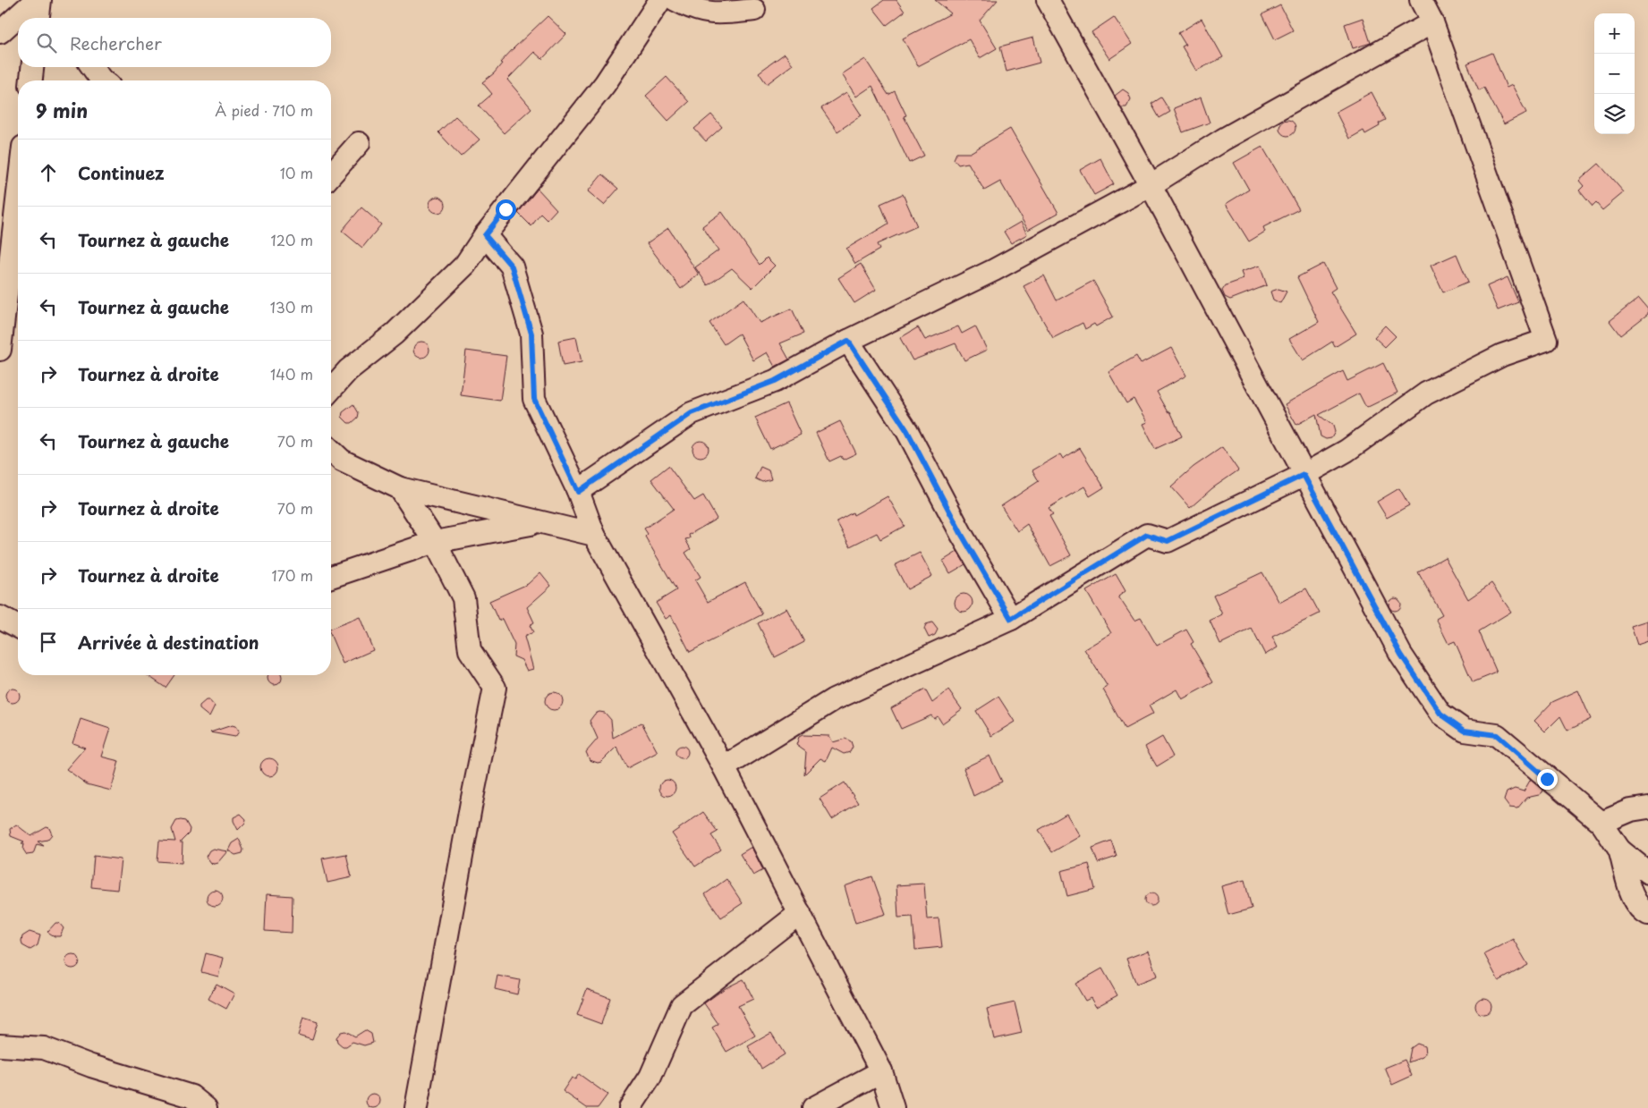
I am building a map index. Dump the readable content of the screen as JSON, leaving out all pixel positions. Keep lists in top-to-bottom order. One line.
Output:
{"page":{"map_buttons":["+","−"],"search":"Rechercher","heading":["9 min","À pied · 710 m"],"list":[["Continuez","10 m"],["Tournez à gauche","120 m"],["Tournez à gauche","130 m"],["Tournez à droite","140 m"],["Tournez à gauche","70 m"],["Tournez à droite","70 m"],["Tournez à droite","170 m"],"Arrivée à destination"]}}
